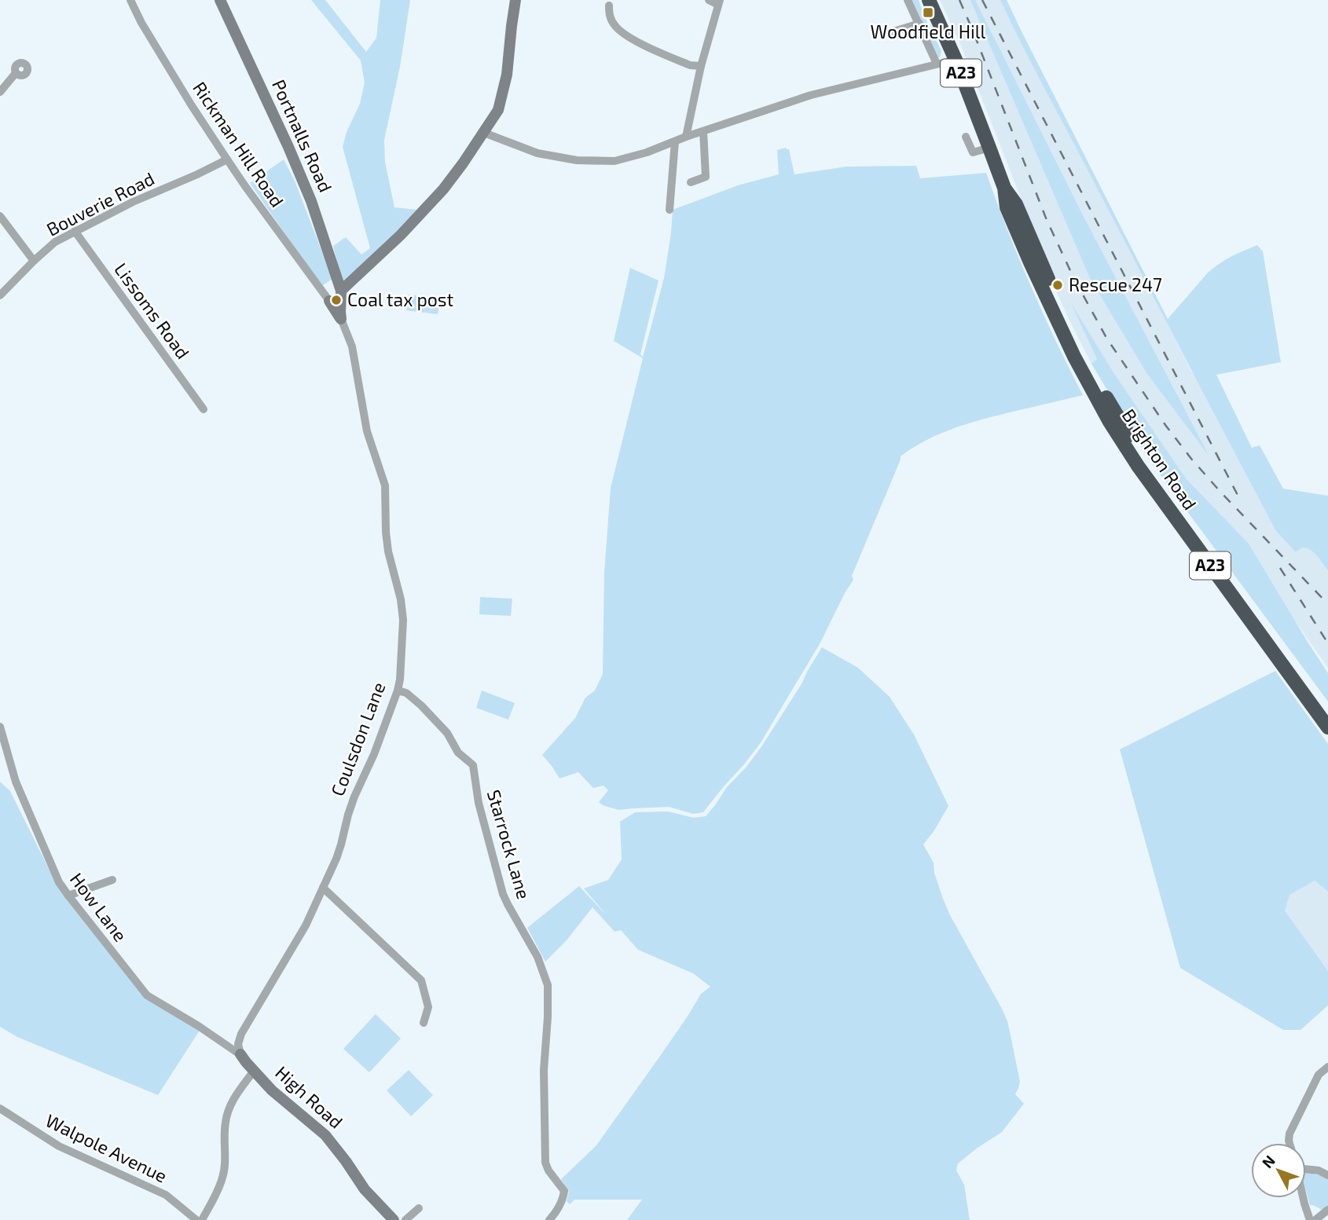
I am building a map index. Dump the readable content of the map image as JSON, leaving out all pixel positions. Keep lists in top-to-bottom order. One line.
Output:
{"streets":{"highway":["A23","Brighton Road"],"street":["Portnalls Road","Rickman Hill Road","Bouverie Road","Lissoms Road","Coulsdon Lane","Starrock Lane","How Lane","High Road","Walpole Avenue"]},"crossings":[["Portnalls Road","Coulsdon Lane"],["Rickman Hill Road","Bouverie Road"],["Rickman Hill Road","Coulsdon Lane"],["Bouverie Road","Lissoms Road"],["Coulsdon Lane","Starrock Lane"],["Coulsdon Lane","How Lane"],["Coulsdon Lane","High Road"],["How Lane","High Road"]],"places":{"transit":["Woodfield Hill"],"other":["Rescue 247","Coal tax post"]},"north":"top left"}
